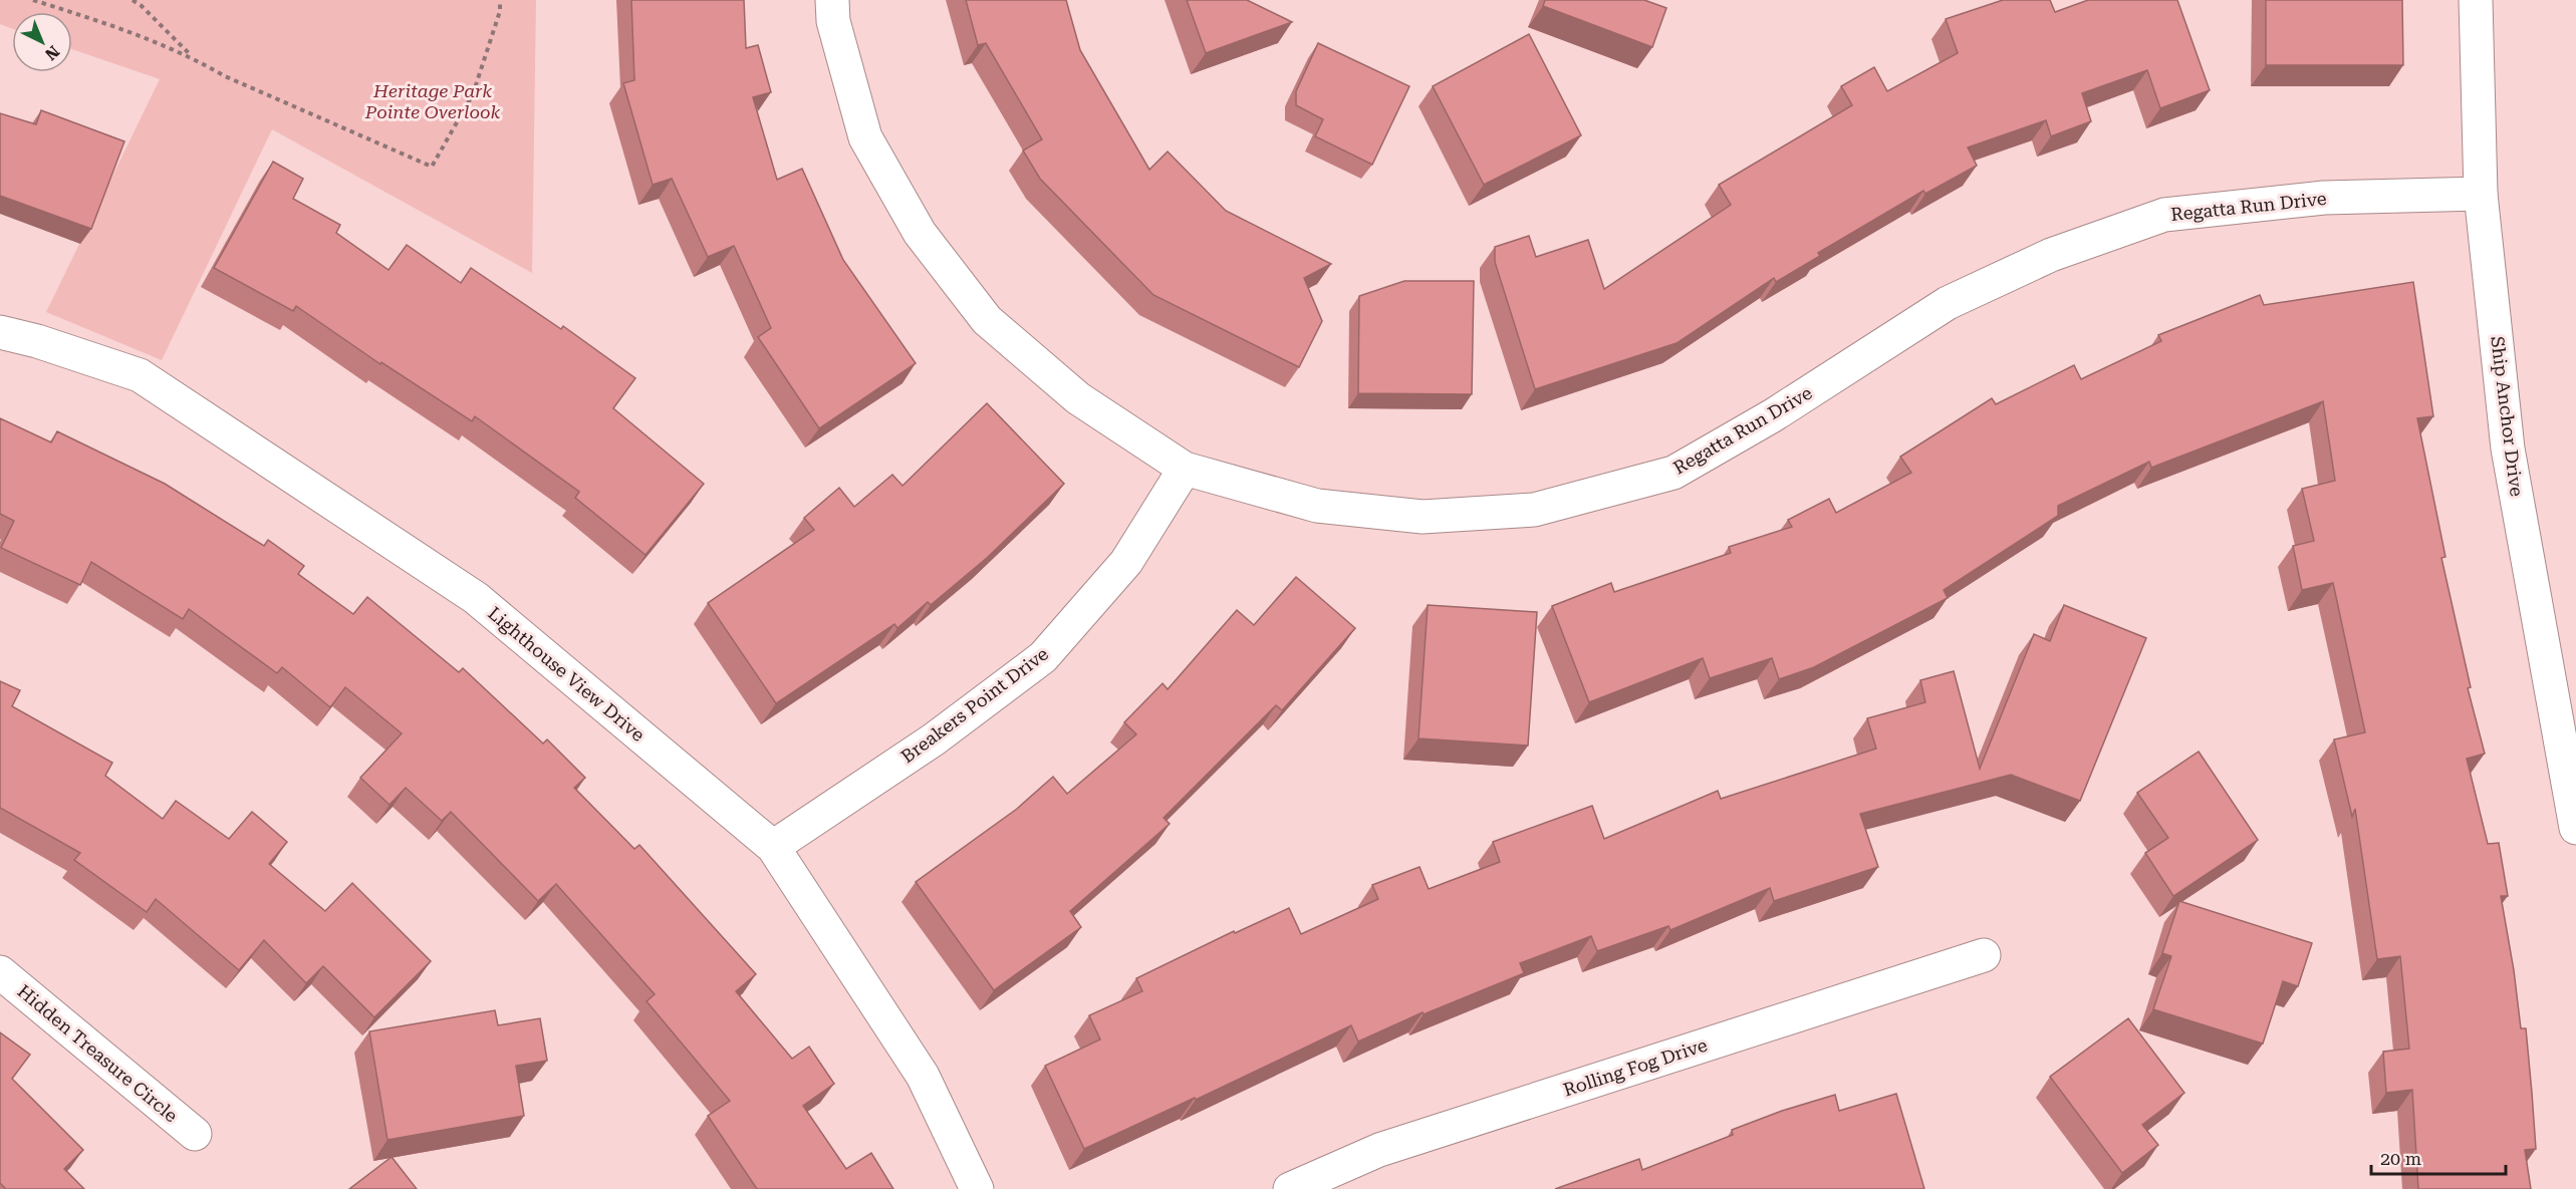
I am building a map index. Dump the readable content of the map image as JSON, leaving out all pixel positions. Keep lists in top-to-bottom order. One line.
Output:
{"streets":{"street":["Regatta Run Drive","Ship Anchor Drive","Lighthouse View Drive","Breakers Point Drive","Hidden Treasure Circle","Rolling Fog Drive"]},"crossings":[["Regatta Run Drive","Ship Anchor Drive"],["Regatta Run Drive","Breakers Point Drive"],["Lighthouse View Drive","Breakers Point Drive"]],"parks":["Heritage Park Pointe Overlook"],"scale_bar":"20 m","north":"bottom right"}
